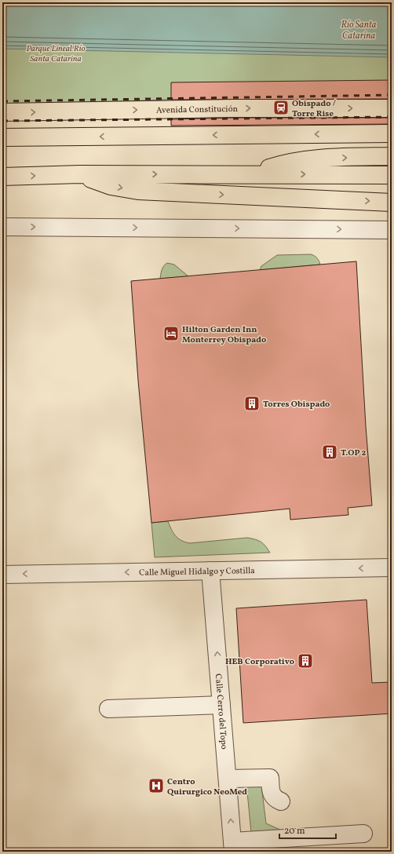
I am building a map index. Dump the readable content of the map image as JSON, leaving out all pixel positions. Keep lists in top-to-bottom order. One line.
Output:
{"streets":{"main road":["Avenida Constitución"],"street":["Calle Miguel Hidalgo y Costilla","Calle Cerro del Topo"]},"crossings":[["Calle Miguel Hidalgo y Costilla","Calle Cerro del Topo"]],"one_way":["Calle Miguel Hidalgo y Costilla","Calle Cerro del Topo"],"water":["Río Santa Catarina"],"parks":["Parque Lineal Río Santa Catarina"],"places":{"station":["Obispado / Torre Rise"],"hotel":["Hilton Garden Inn Monterrey Obispado"],"building":["Torres Obispado","T.OP 2","HEB Corporativo"],"hospital":["Centro Quirurgico NeoMed"]},"scale_bar":"20 m"}
